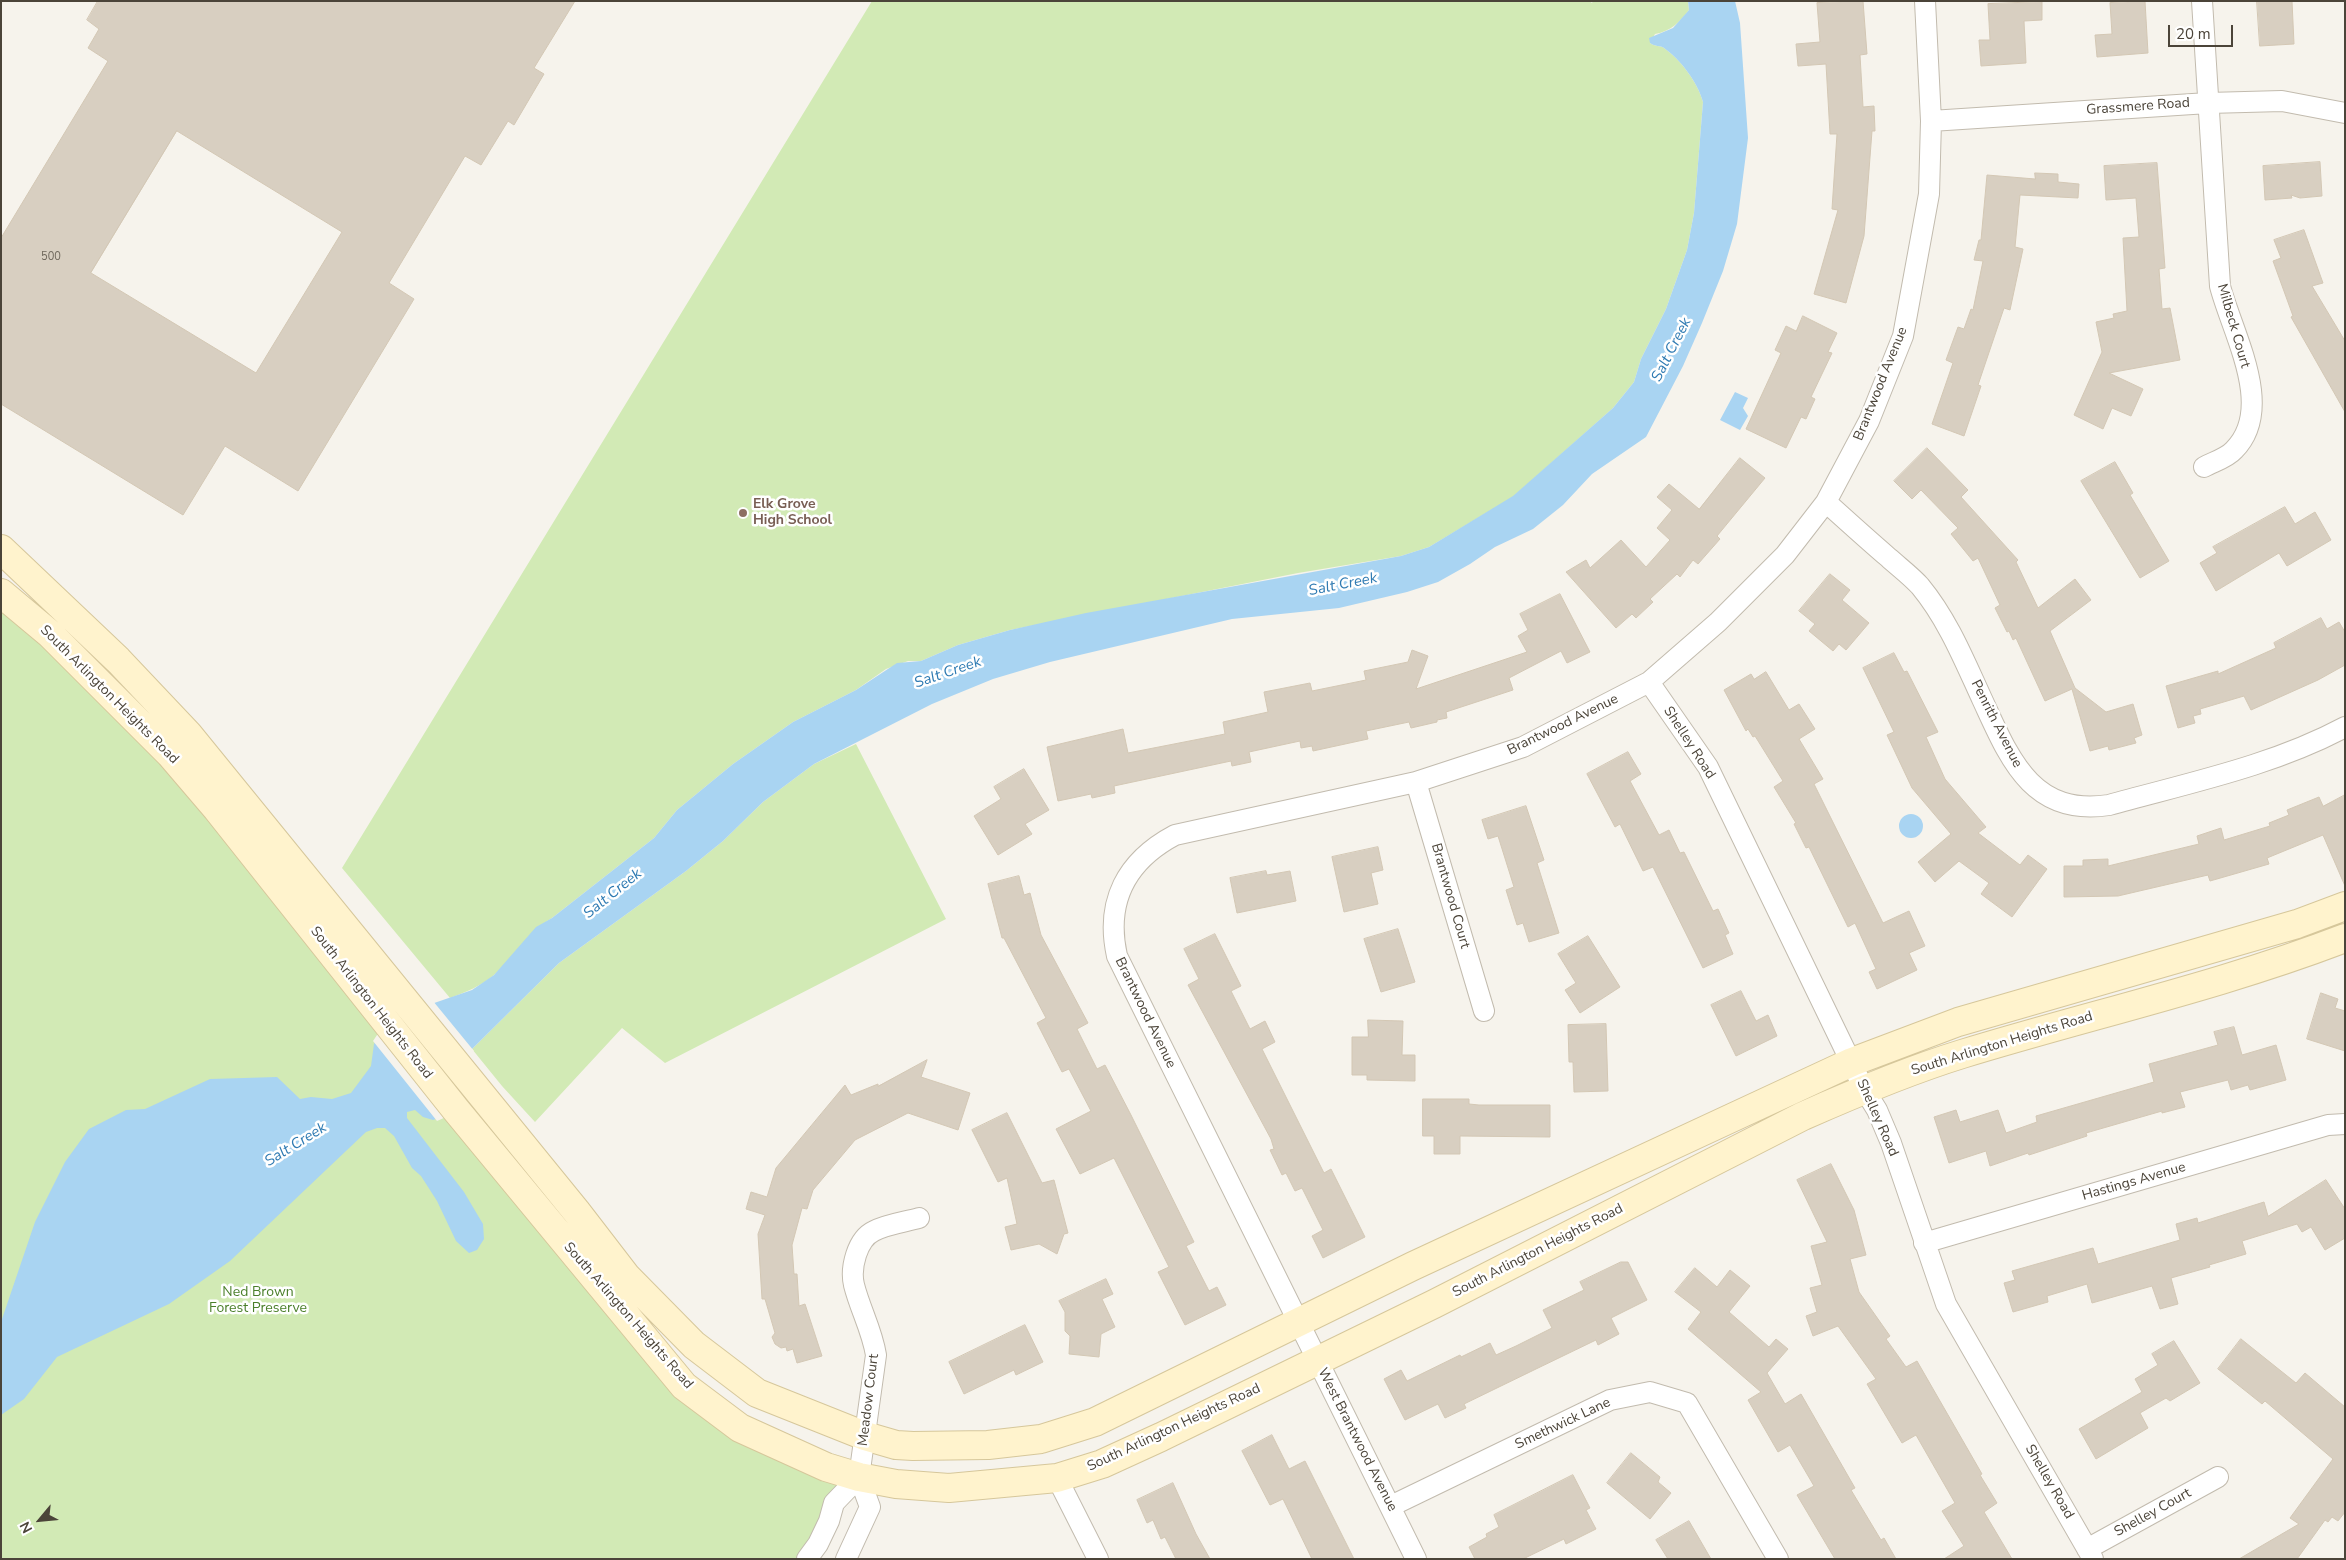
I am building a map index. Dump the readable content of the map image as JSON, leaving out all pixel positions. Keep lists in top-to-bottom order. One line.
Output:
{"streets":{"main road":["South Arlington Heights Road"],"street":["Grassmere Road","Milbeck Court","Brantwood Avenue","Penrith Avenue","Shelley Road","Brantwood Court","Hastings Avenue","Meadow Court","Smethwick Lane","West Brantwood Avenue","Shelley Court"]},"crossings":[["Grassmere Road","Milbeck Court"],["Grassmere Road","Brantwood Avenue"],["Brantwood Avenue","South Arlington Heights Road"],["Brantwood Avenue","Penrith Avenue"],["Brantwood Avenue","Shelley Road"],["Brantwood Avenue","Brantwood Court"],["Brantwood Avenue","West Brantwood Avenue"],["South Arlington Heights Road","Shelley Road"],["South Arlington Heights Road","Meadow Court"],["South Arlington Heights Road","West Brantwood Avenue"],["Shelley Road","Hastings Avenue"],["Shelley Road","Shelley Court"],["Smethwick Lane","West Brantwood Avenue"]],"water":["Salt Creek"],"parks":["Ned Brown Forest Preserve"],"places":["Elk Grove High School"],"house_numbers":["500"],"scale_bar":"20 m","north":"bottom left"}
